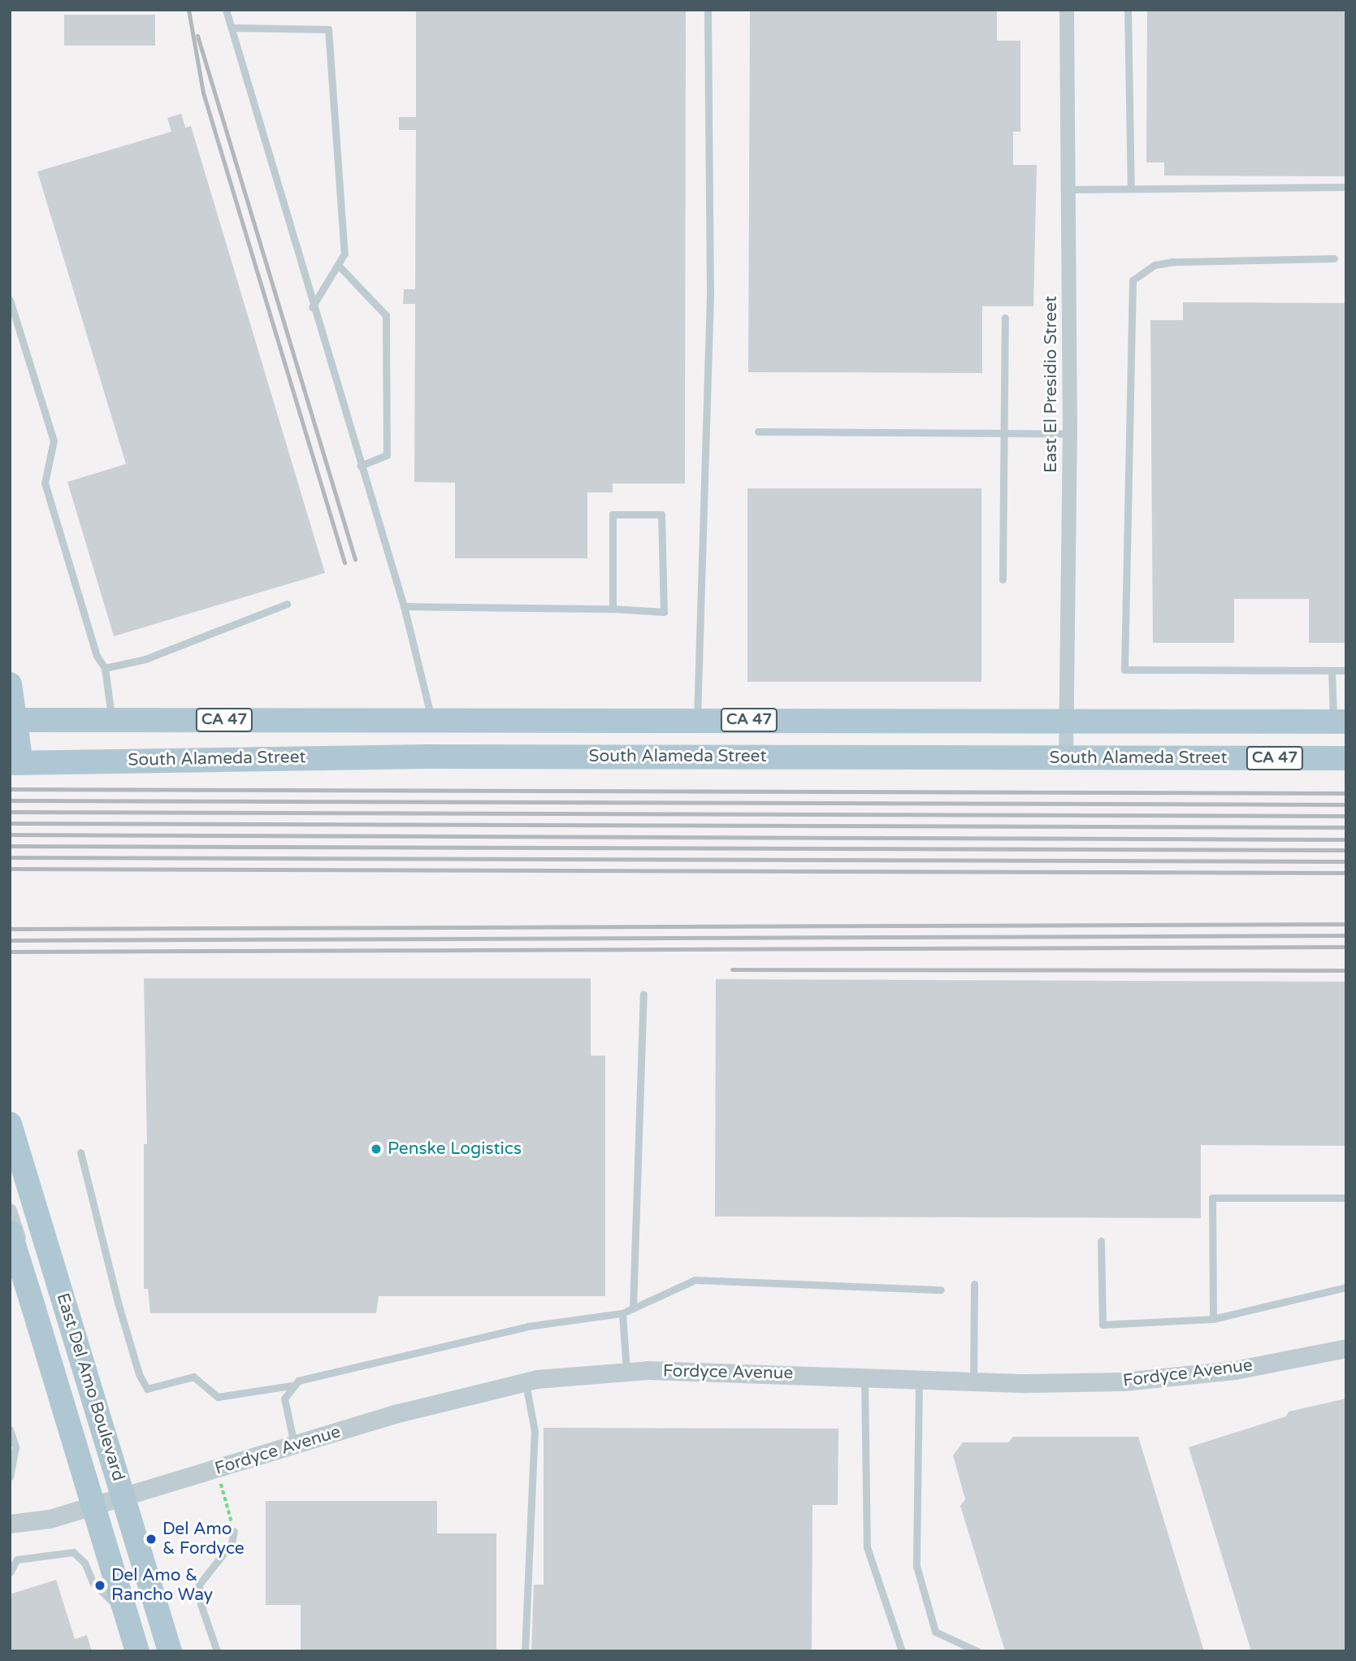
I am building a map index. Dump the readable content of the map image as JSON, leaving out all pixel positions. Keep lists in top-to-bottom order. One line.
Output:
{"streets":{"main road":["CA 47","South Alameda Street","East Del Amo Boulevard"],"street":["East El Presidio Street","Fordyce Avenue"]},"crossings":[["East El Presidio Street","CA 47"],["East El Presidio Street","South Alameda Street"],["Fordyce Avenue","East Del Amo Boulevard"]],"places":["Penske Logistics","Del Amo & Fordyce","Del Amo & Rancho Way"]}
